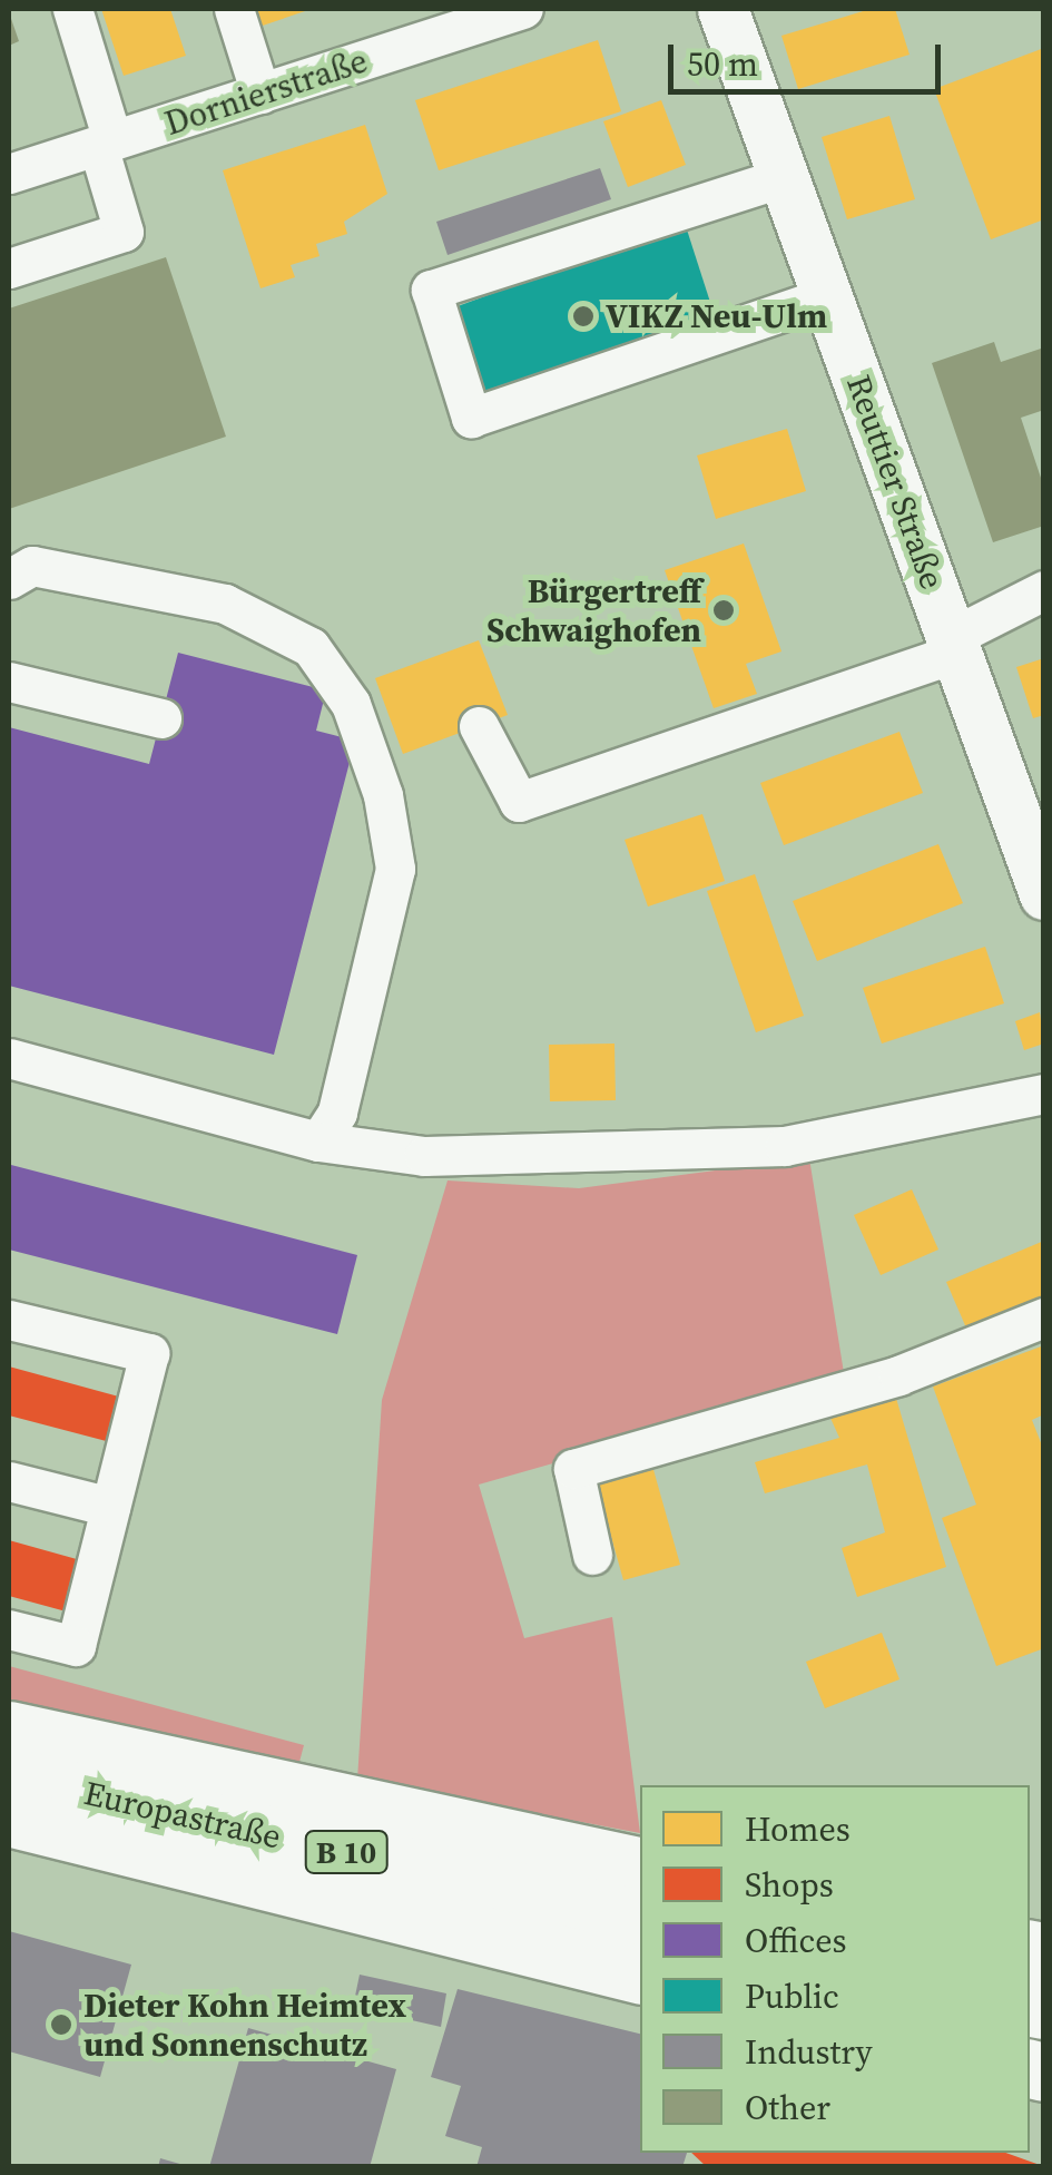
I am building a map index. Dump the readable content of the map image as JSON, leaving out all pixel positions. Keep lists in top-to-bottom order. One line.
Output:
{"streets":{"highway":["Europastraße","B 10"],"main road":["Reuttier Straße"],"street":["Dornierstraße"]},"places":["VIKZ Neu-Ulm","Bürgertreff Schwaighofen","Dieter Kohn Heimtex und Sonnenschutz"],"legend":["Homes","Shops","Offices","Public","Industry","Other"],"scale_bar":"50 m"}
